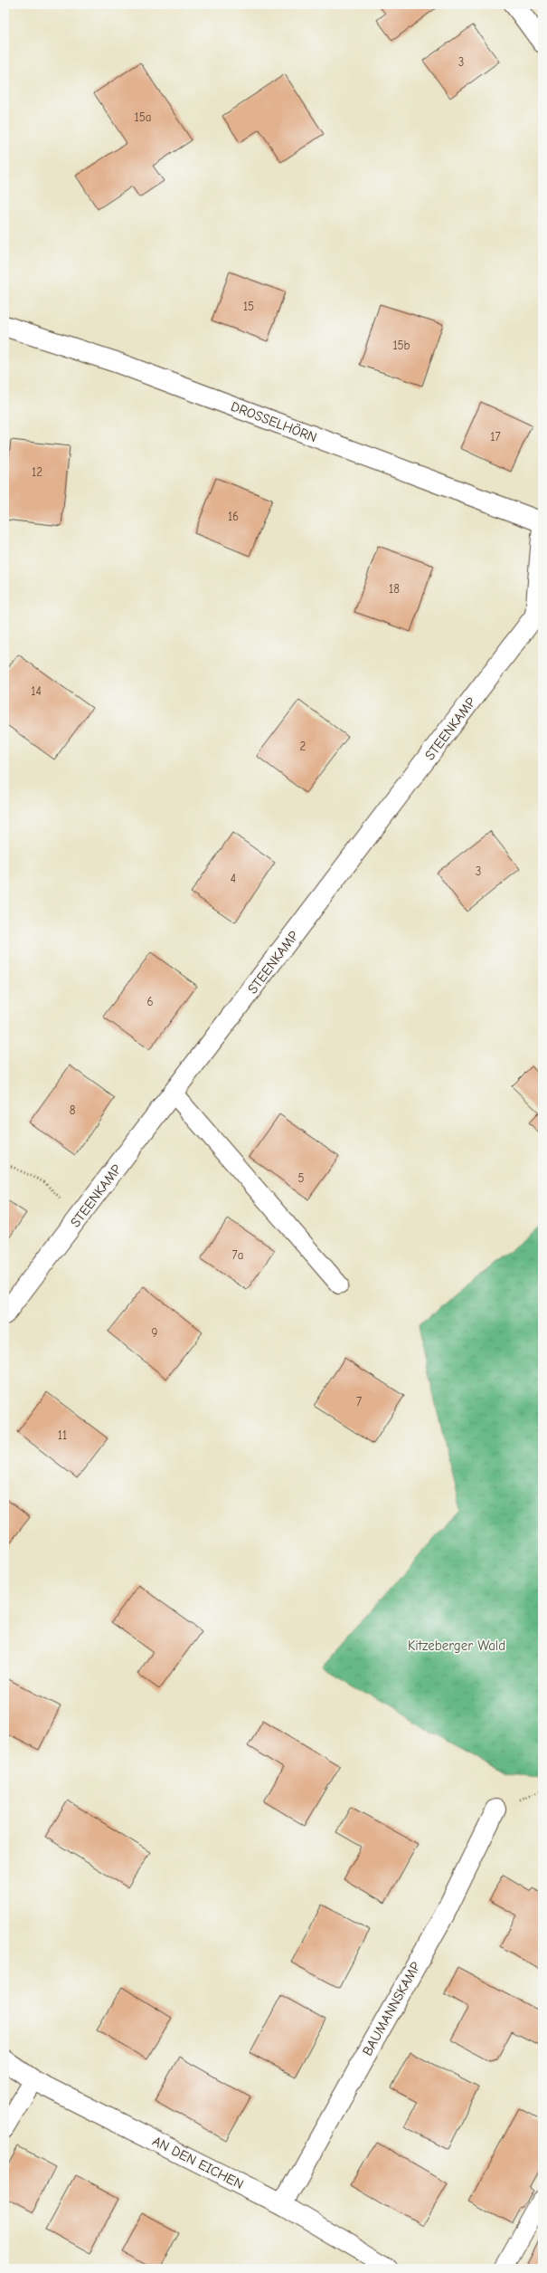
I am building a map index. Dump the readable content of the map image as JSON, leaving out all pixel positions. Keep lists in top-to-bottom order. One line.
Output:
{"streets":{"street":["DROSSELHÖRN","STEENKAMP","BAUMANNSKAMP","AN DEN EICHEN"]},"crossings":[["BAUMANNSKAMP","AN DEN EICHEN"]],"parks":["Kitzeberger Wald"],"house_numbers":["3","15a","15","15b","17","12","16","18","14","2","3","4","6","8","5","7a","9","7","11"]}
